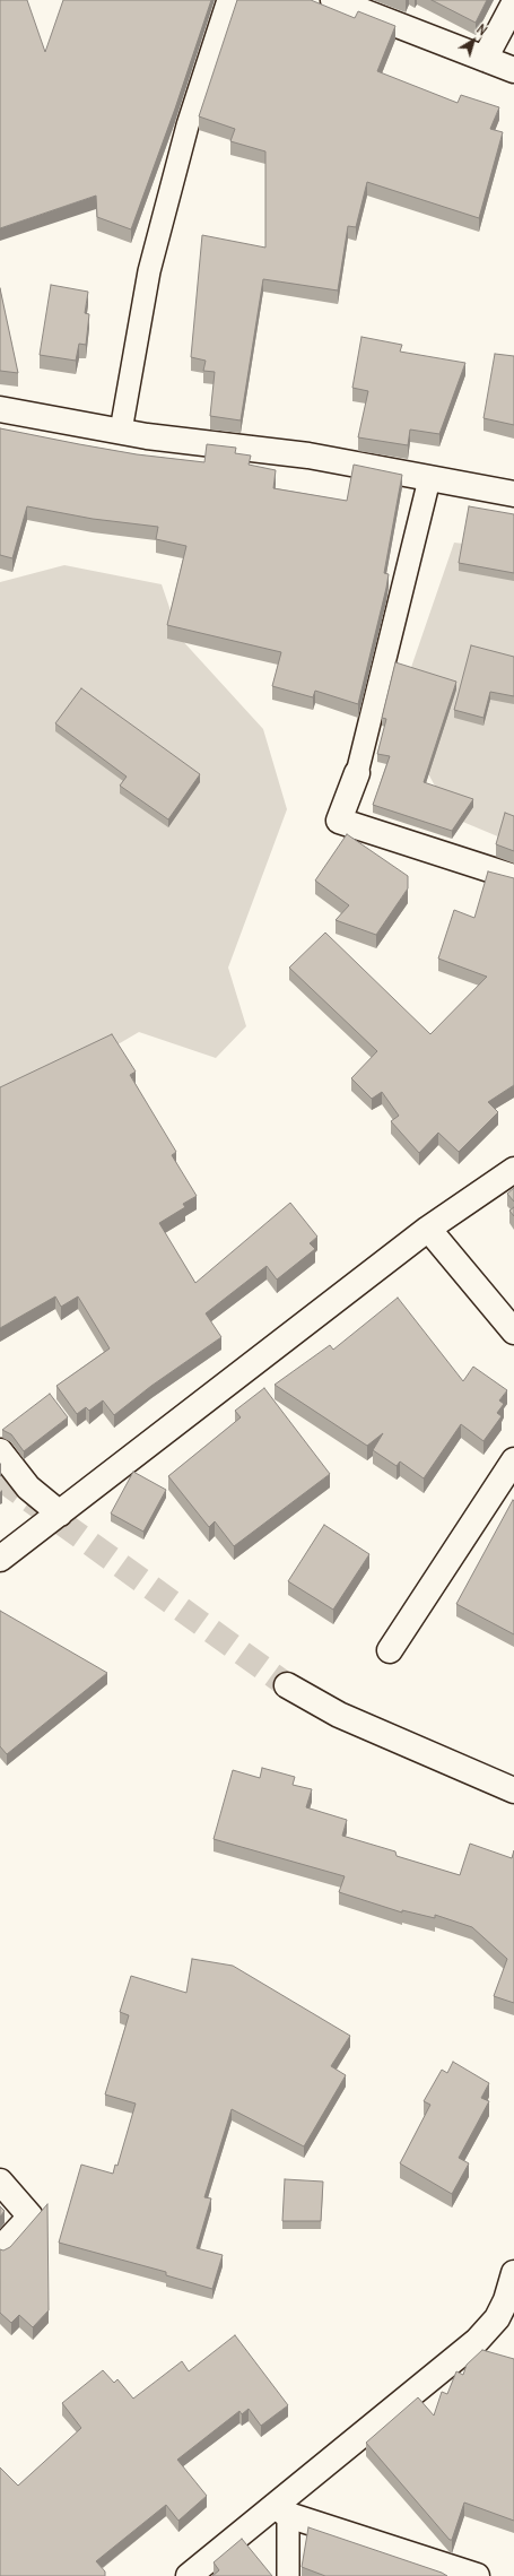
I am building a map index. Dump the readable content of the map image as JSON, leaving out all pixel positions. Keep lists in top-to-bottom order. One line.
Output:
{"north":"top right"}
